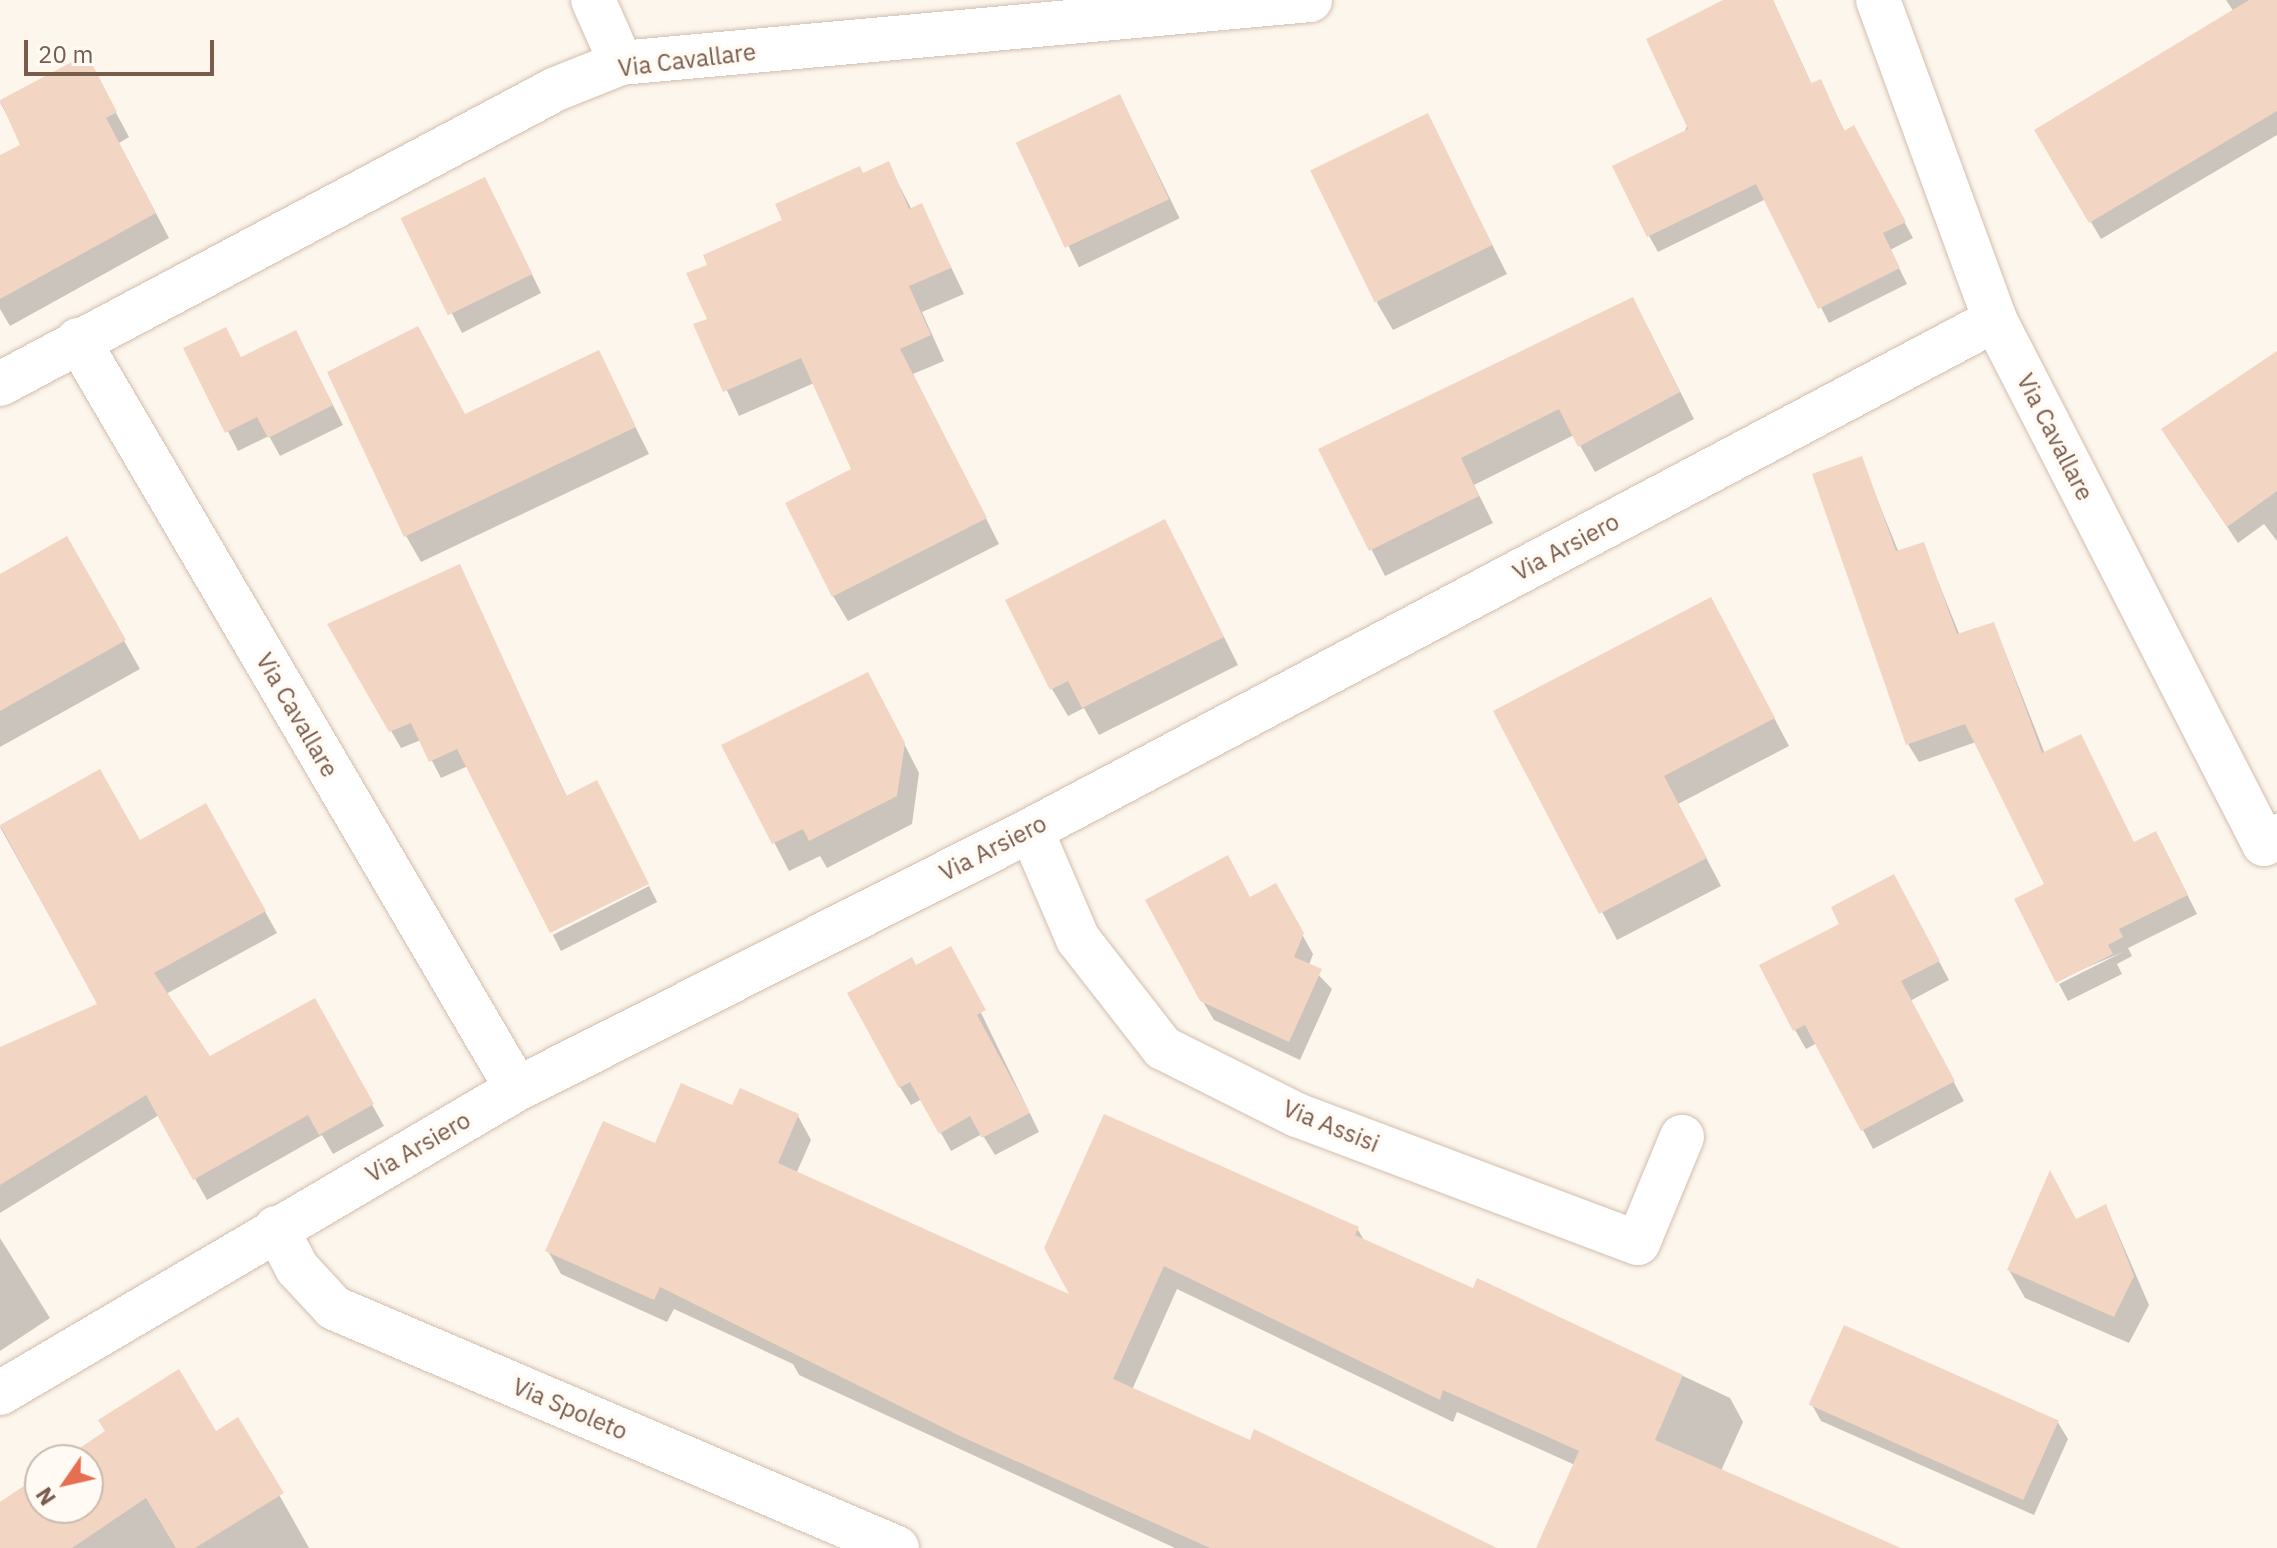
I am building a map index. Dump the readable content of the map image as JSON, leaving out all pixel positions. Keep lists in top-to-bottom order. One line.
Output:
{"streets":{"street":["Via Cavallare","Via Arsiero","Via Assisi","Via Spoleto"]},"crossings":[["Via Cavallare","Via Arsiero"],["Via Arsiero","Via Assisi"],["Via Arsiero","Via Spoleto"]],"scale_bar":"20 m","north":"bottom left"}
